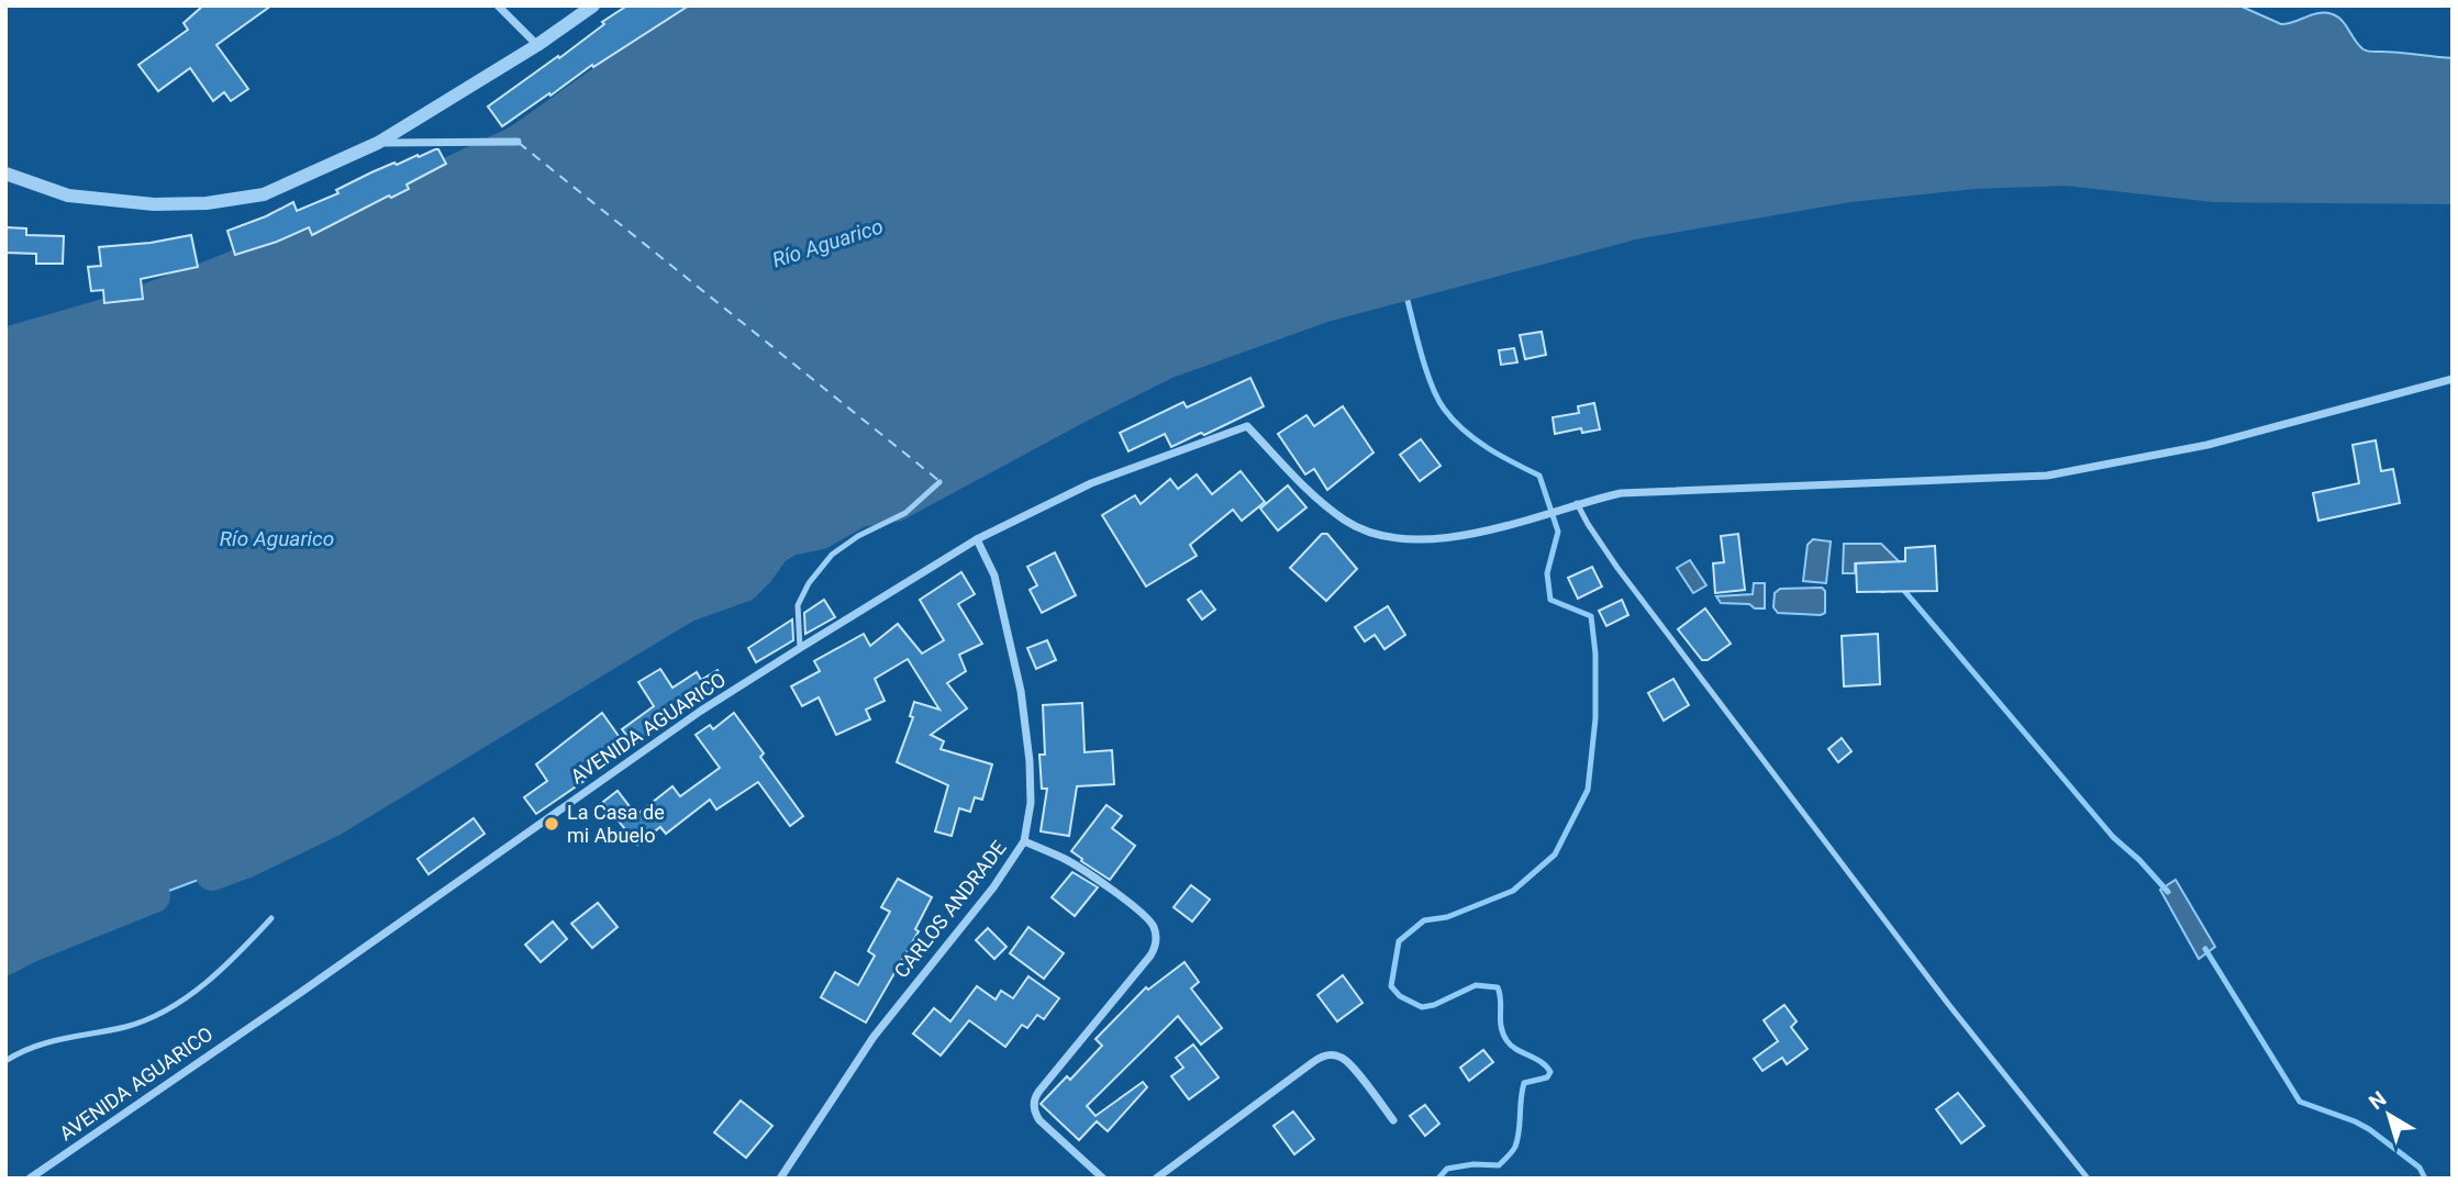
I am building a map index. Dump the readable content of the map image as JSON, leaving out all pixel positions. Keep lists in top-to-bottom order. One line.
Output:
{"streets":{"street":["AVENIDA AGUARICO","CARLOS ANDRADE"]},"crossings":[["AVENIDA AGUARICO","CARLOS ANDRADE"]],"water":["Río Aguarico"],"places":["La Casa de mi Abuelo"],"north":"top left"}
